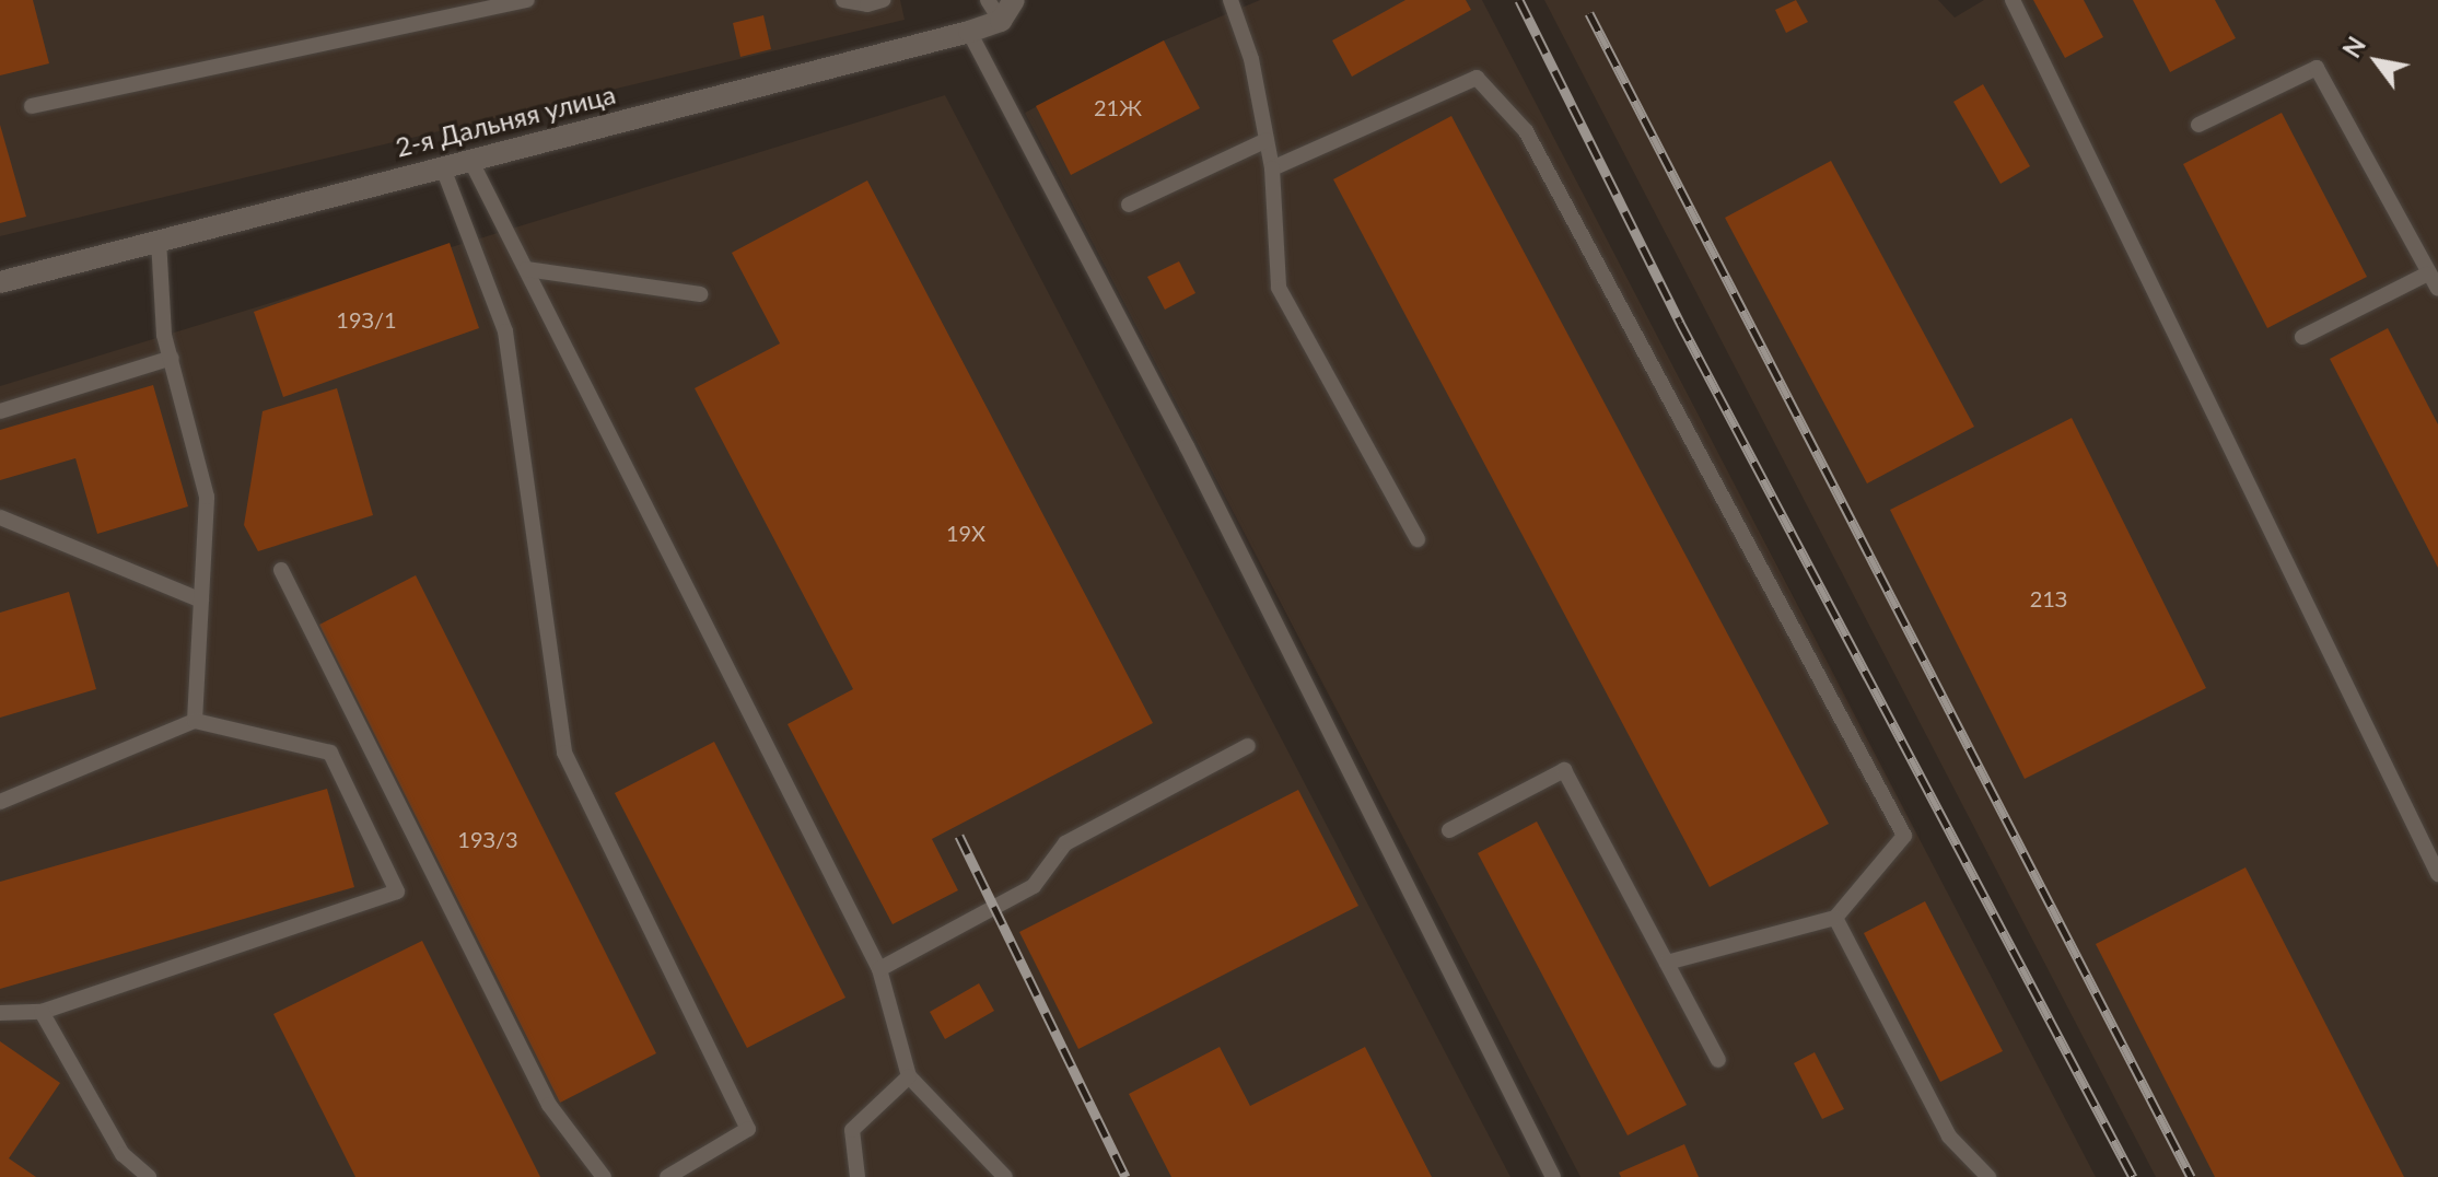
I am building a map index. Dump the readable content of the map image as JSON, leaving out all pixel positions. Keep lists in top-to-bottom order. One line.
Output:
{"streets":{"street":["2-я Дальняя улица"]},"house_numbers":["21Ж","19З/1","19Х","21З","19З/3"],"north":"top left"}
